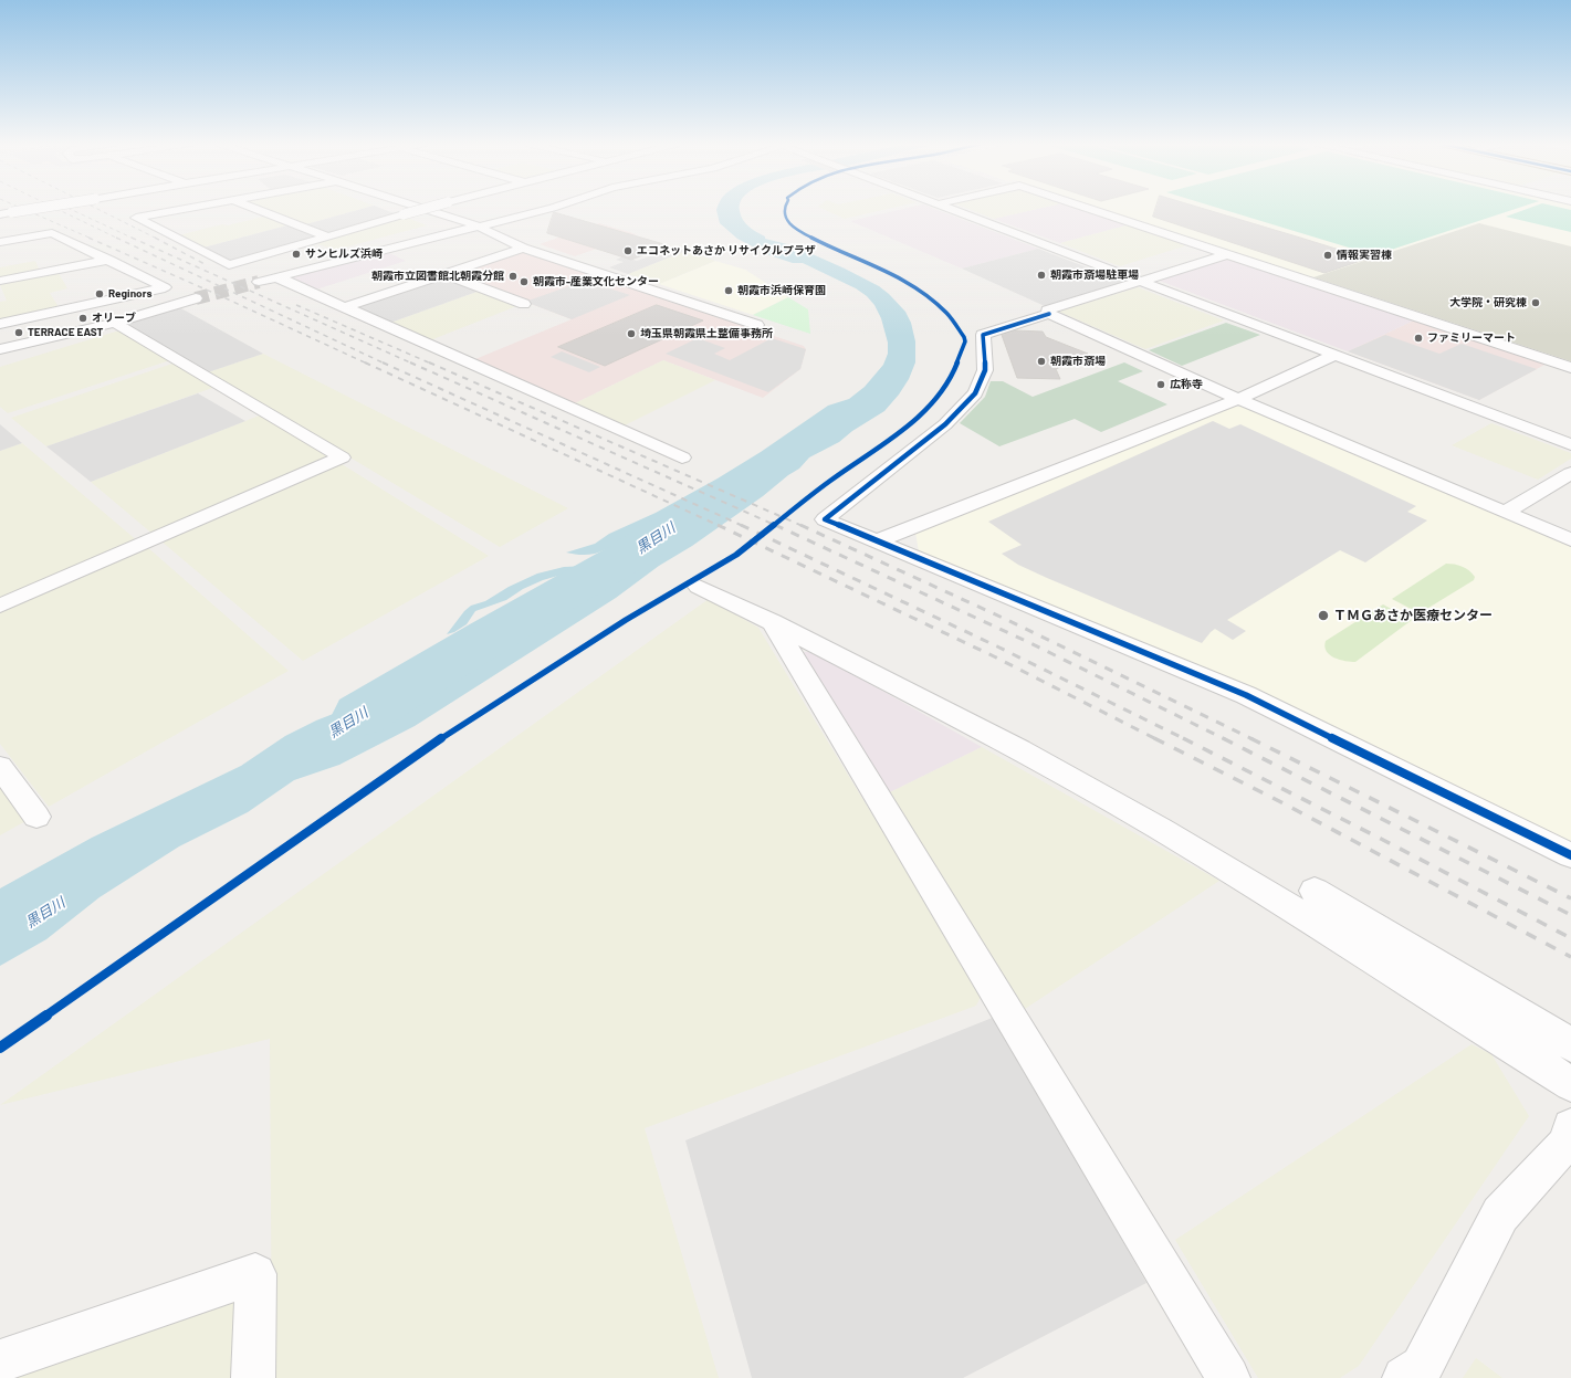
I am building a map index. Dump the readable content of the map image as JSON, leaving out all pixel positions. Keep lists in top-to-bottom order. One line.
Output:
{"water":["黒目川"],"places":["エコネットあさか リサイクルプラザ","サンヒルズ浜崎","情報実習棟","朝霞市斎場駐車場","朝霞市立図書館北朝霞分館","朝霞市-産業文化センター","朝霞市浜崎保育園","Reginors","大学院・研究棟","オリーブ","TERRACE EAST","埼玉県朝霞県土整備事務所","ファミリーマート","朝霞市斎場","広称寺","ＴＭＧあさか医療センター"]}
